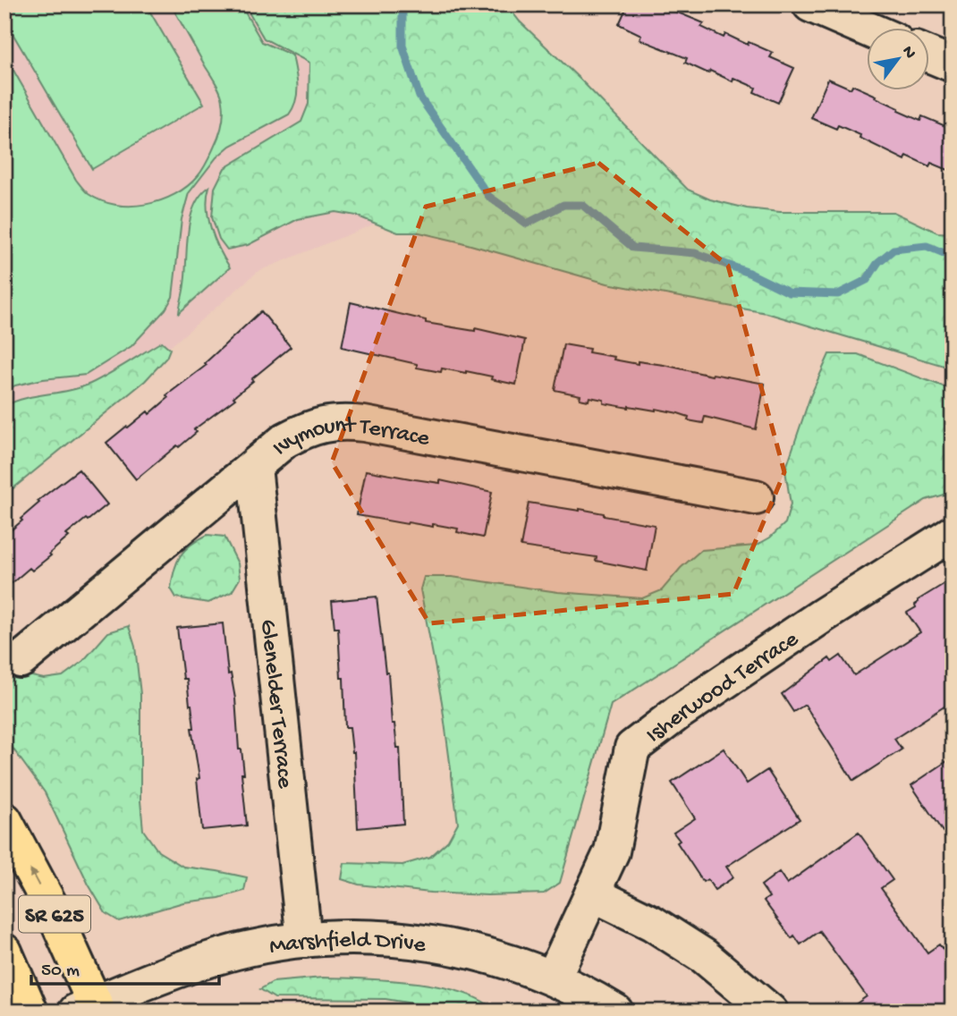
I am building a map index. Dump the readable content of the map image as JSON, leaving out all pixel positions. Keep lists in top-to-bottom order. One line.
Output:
{"streets":{"main road":["SR 625"],"street":["Ivymount Terrace","Isherwood Terrace","Glenelder Terrace","Marshfield Drive"]},"crossings":[["Ivymount Terrace","Glenelder Terrace"],["Isherwood Terrace","Marshfield Drive"],["Glenelder Terrace","Marshfield Drive"],["SR 625","Marshfield Drive"]],"scale_bar":"50 m","north":"top right"}
